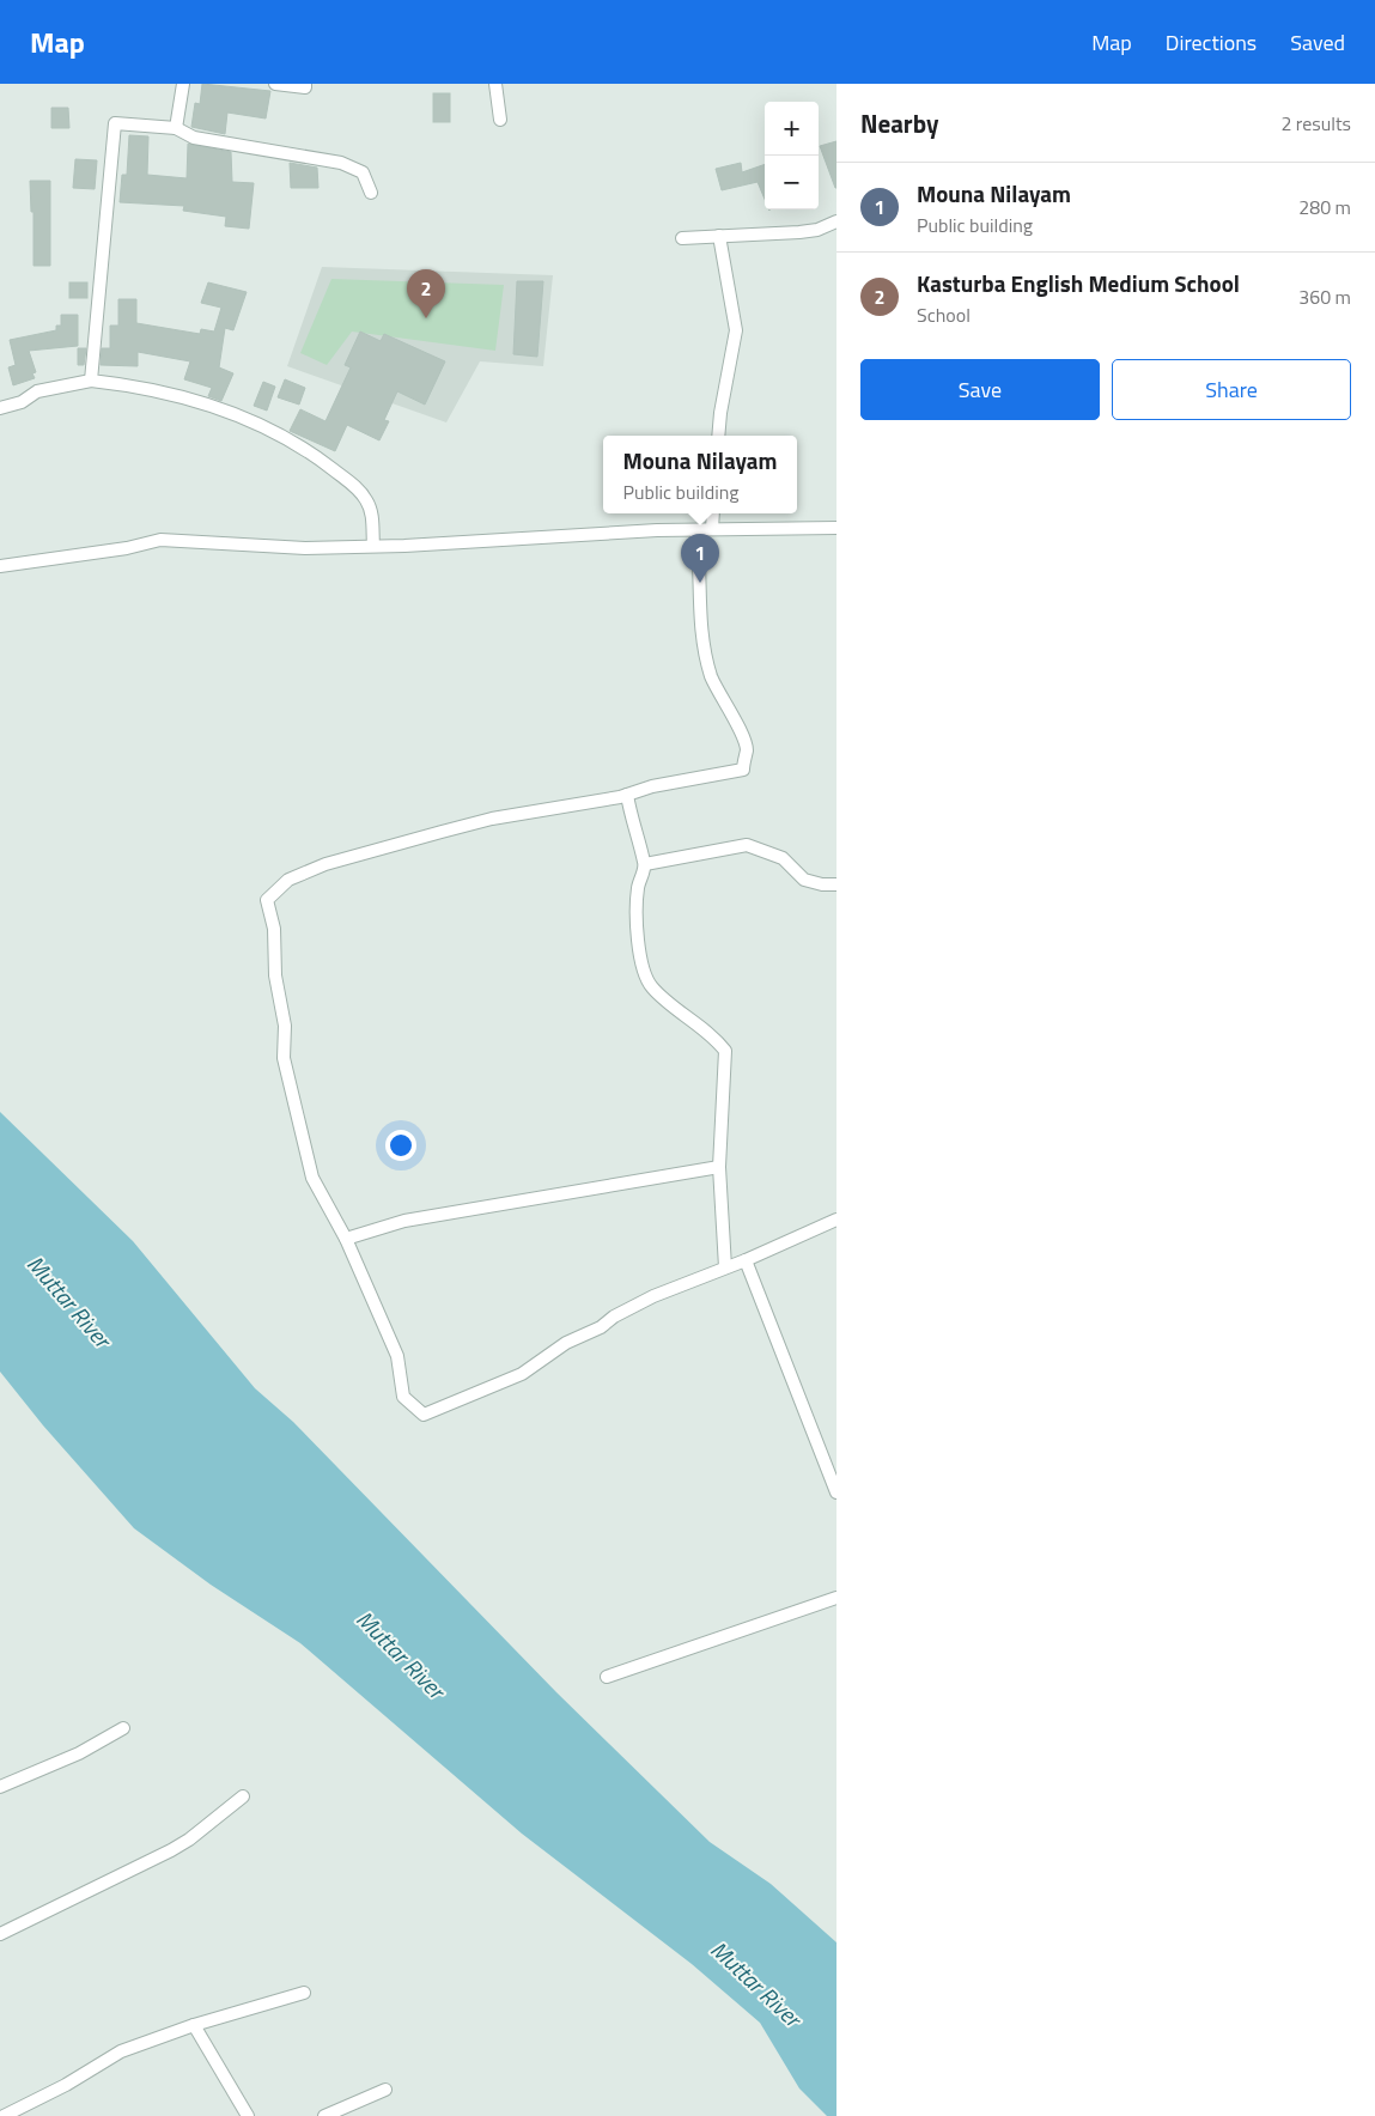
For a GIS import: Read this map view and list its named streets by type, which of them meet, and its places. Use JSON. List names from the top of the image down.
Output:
{
  "water": ["Muttar River"],
  "page": {
    "header": "Map",
    "nav": ["Map", "Directions", "Saved"],
    "heading": ["Nearby", "2 results"],
    "map_buttons": ["+", "−"],
    "list": [
      {
        "mark": "1",
        "name": "Mouna Nilayam",
        "note": "Public building",
        "value": "280 m"
      },
      {
        "mark": "2",
        "name": "Kasturba English Medium School",
        "note": "School",
        "value": "360 m"
      }
    ],
    "pins": ["2", "1"],
    "buttons": ["Save", "Share"],
    "popup": ["Mouna Nilayam", "Public building"]
  }
}
